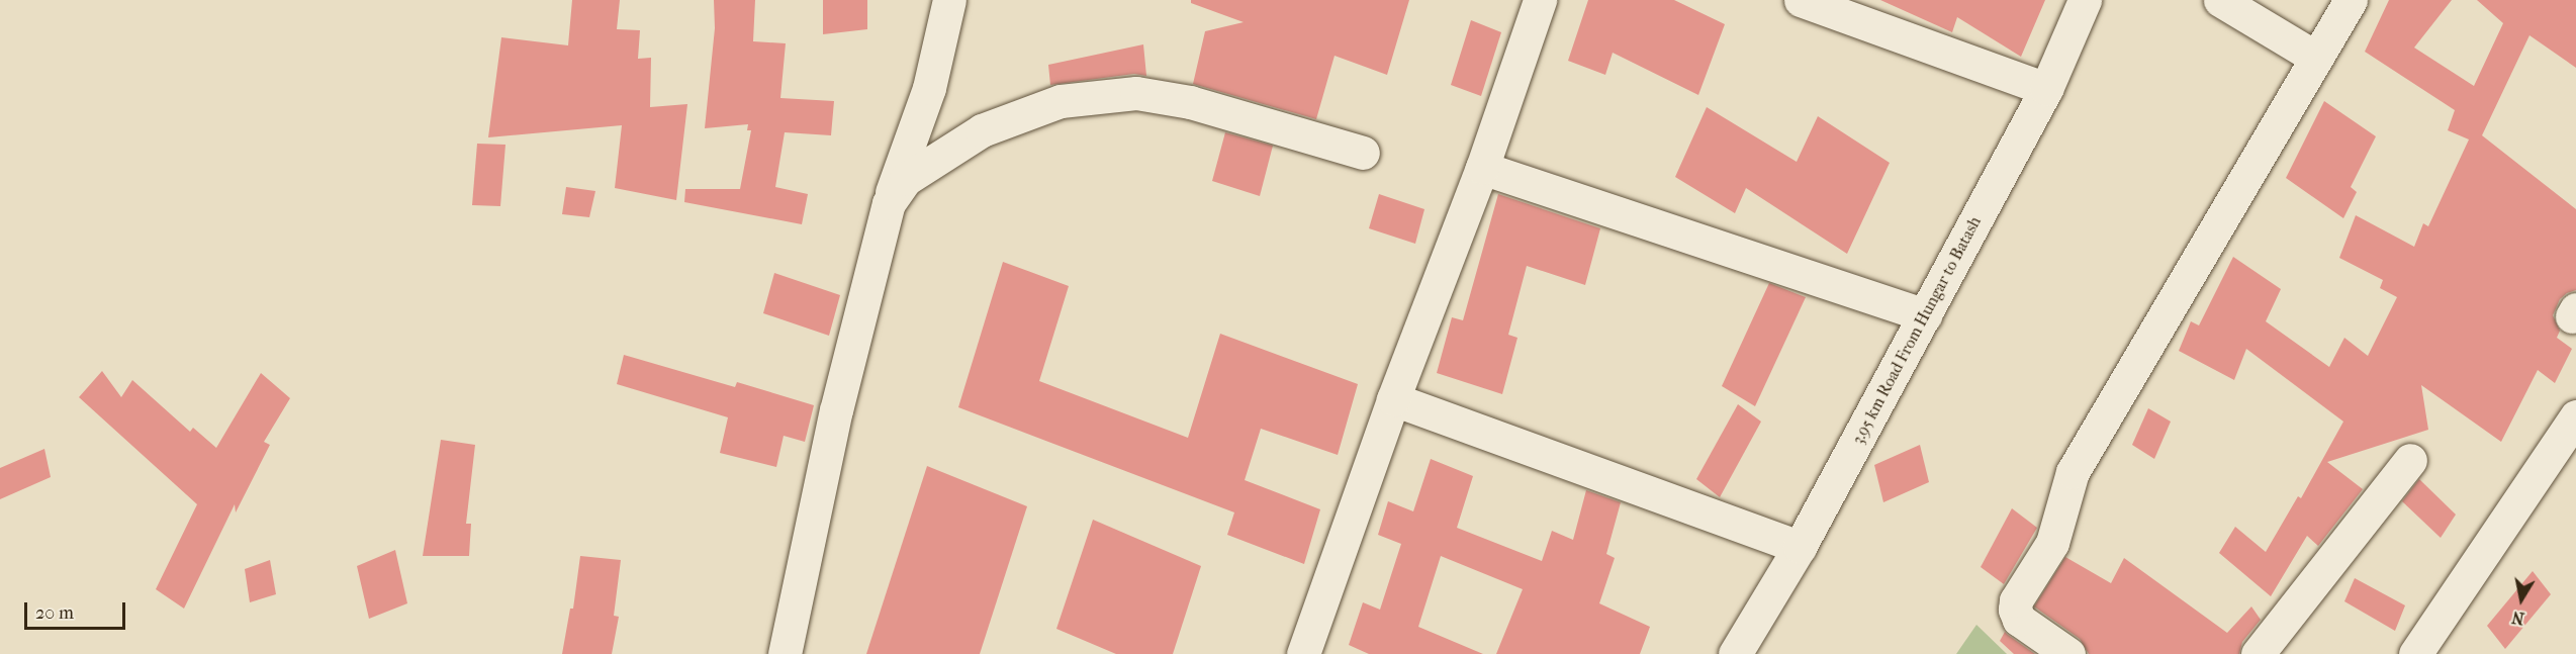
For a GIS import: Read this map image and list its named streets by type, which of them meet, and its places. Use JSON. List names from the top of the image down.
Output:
{
  "streets": {
    "street": ["3.95 km Road From Hungar to Batash"]
  },
  "scale_bar": "20 m",
  "north": "bottom"
}
